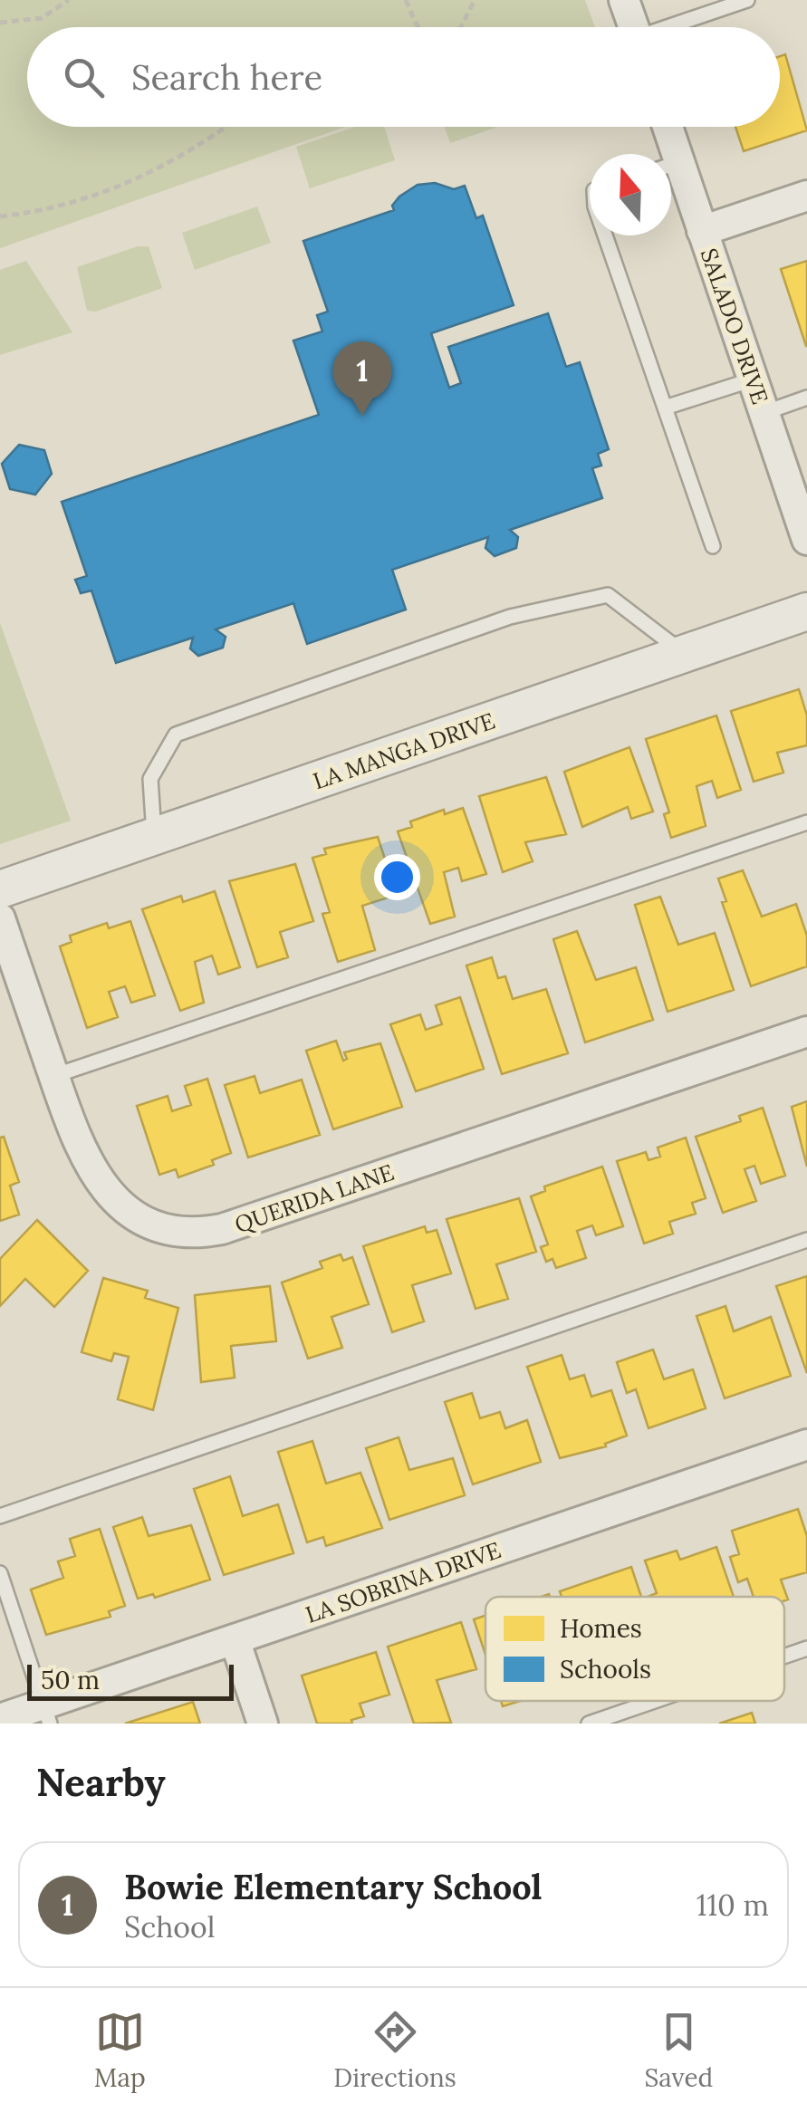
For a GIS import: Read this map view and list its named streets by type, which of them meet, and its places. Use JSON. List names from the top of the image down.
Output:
{
  "streets": {
    "street": [
      "SALADO DRIVE",
      "LA MANGA DRIVE",
      "QUERIDA LANE",
      "LA SOBRINA DRIVE"
    ]
  },
  "legend": ["Homes", "Schools"],
  "scale_bar": "50 m",
  "north": "top",
  "page": {
    "search": "Search here",
    "pins": "1",
    "scale": "50 m",
    "heading": "Nearby",
    "list": [
      {
        "mark": "1",
        "name": "Bowie Elementary School",
        "note": "School",
        "value": "110 m"
      }
    ],
    "nav": ["Map", "Directions", "Saved"]
  }
}
